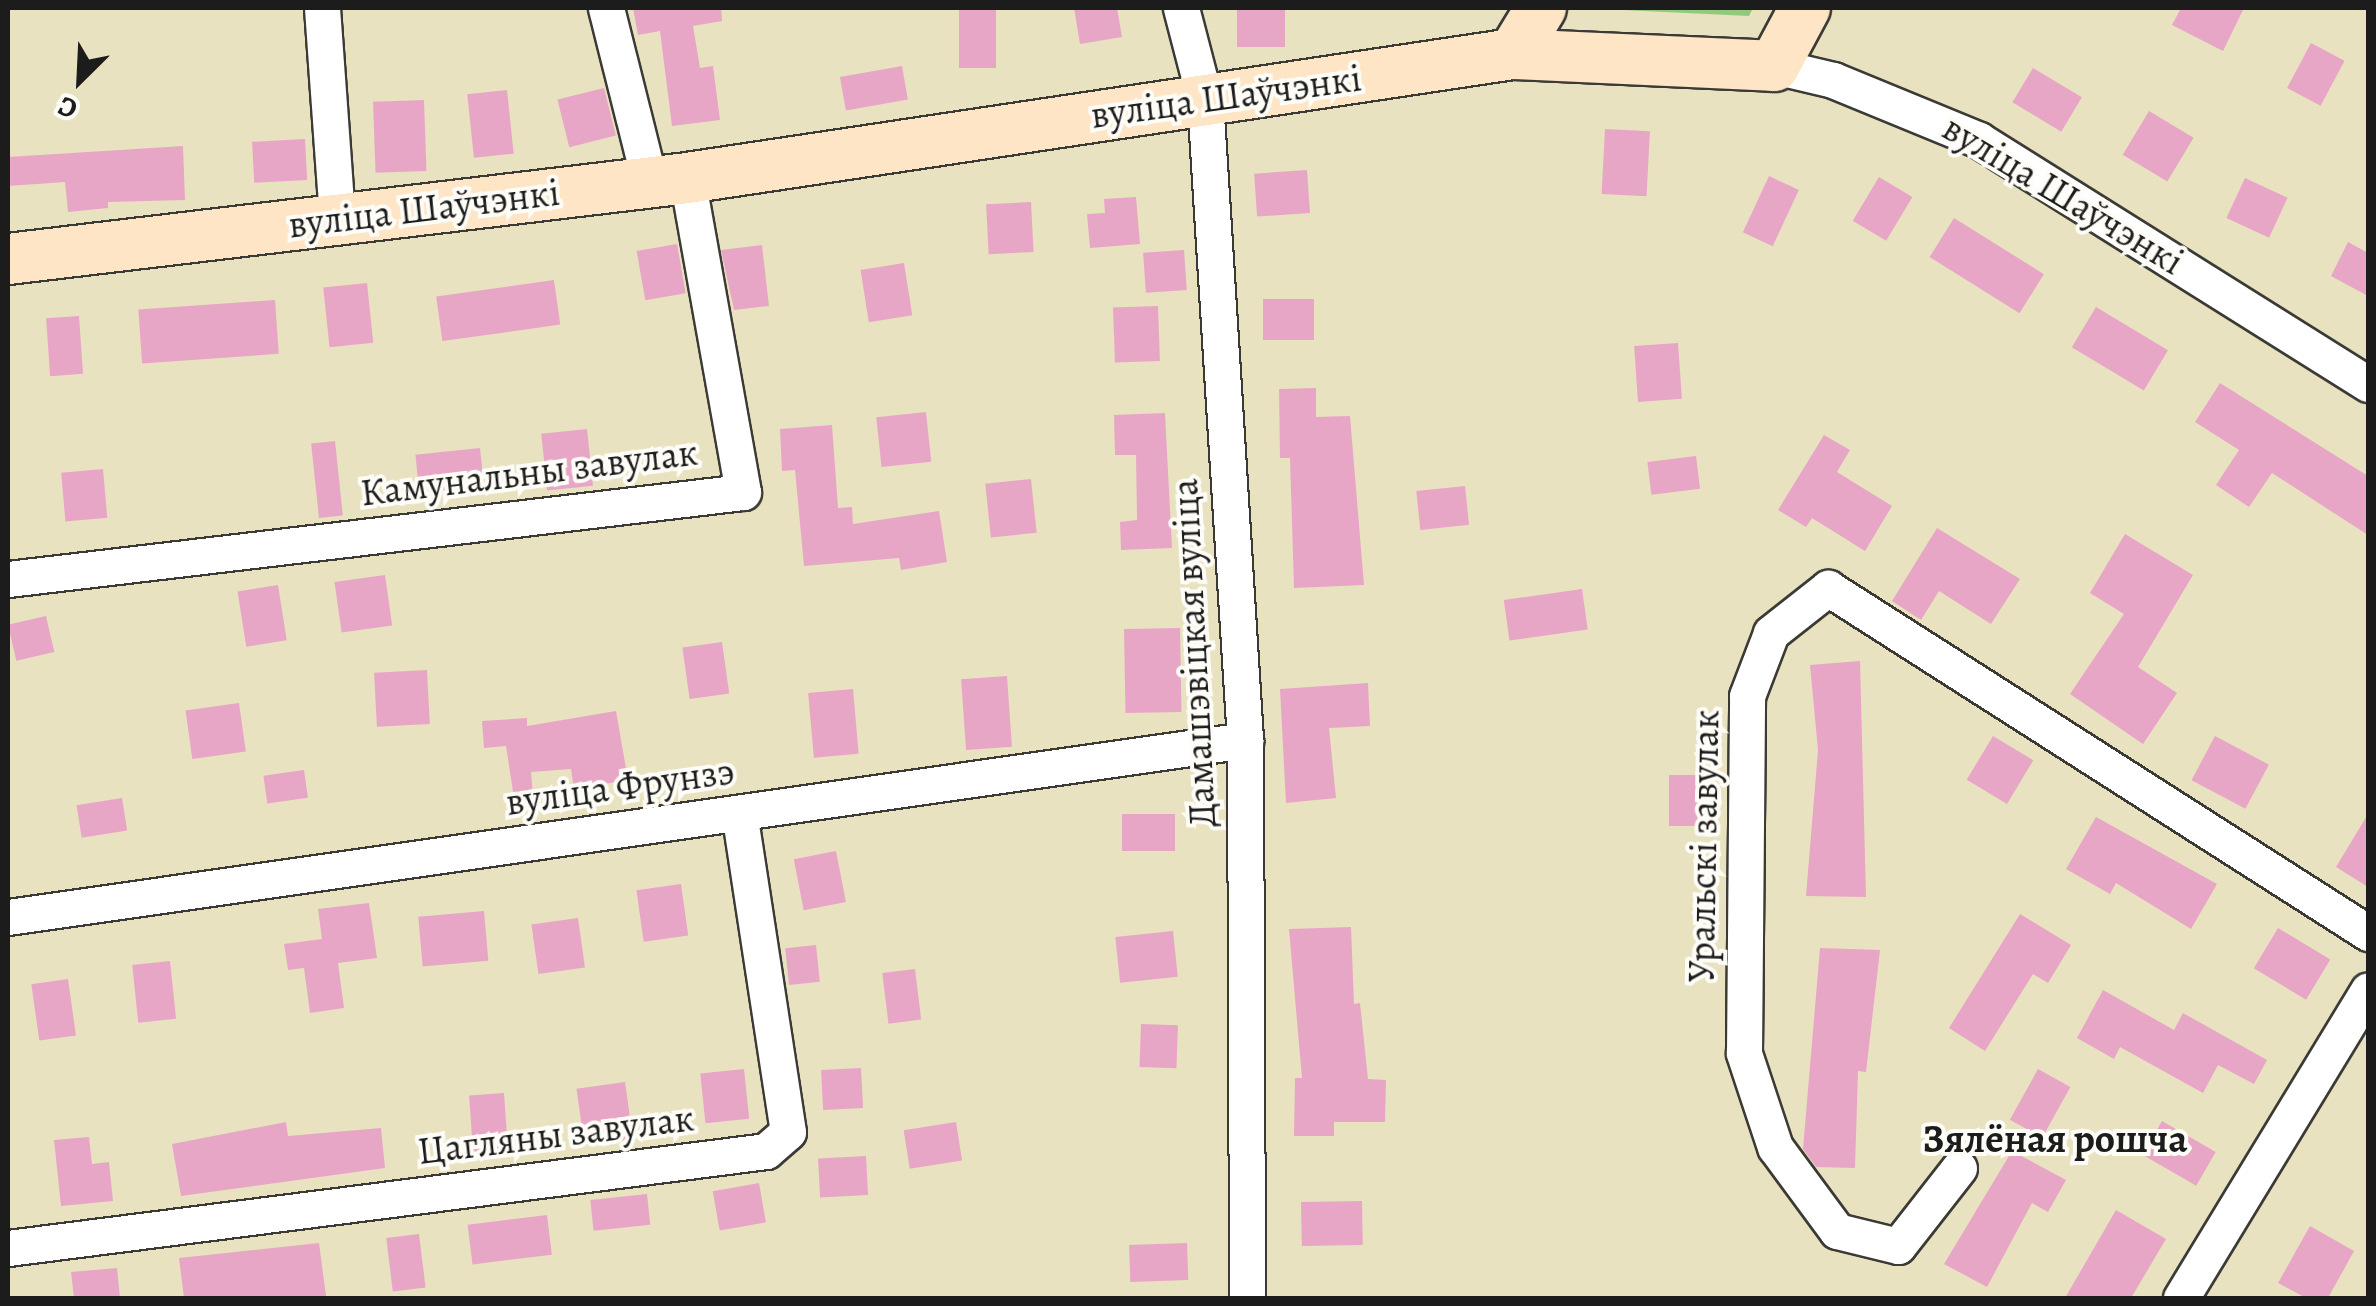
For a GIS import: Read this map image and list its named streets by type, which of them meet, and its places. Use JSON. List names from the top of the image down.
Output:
{
  "streets": {
    "main road": ["вуліца Шаўчэнкі"],
    "street": [
      "Камунальны завулак",
      "Дамашэвіцкая вуліца",
      "вуліца Фрунзэ",
      "Уральскі завулак",
      "Цагляны завулак"
    ]
  },
  "crossings": [
    ["вуліца Шаўчэнкі", "Камунальны завулак"],
    ["вуліца Шаўчэнкі", "Дамашэвіцкая вуліца"],
    ["Дамашэвіцкая вуліца", "вуліца Фрунзэ"],
    ["вуліца Фрунзэ", "Цагляны завулак"]
  ],
  "districts": ["Зялёная рошча"],
  "north": "bottom left"
}
